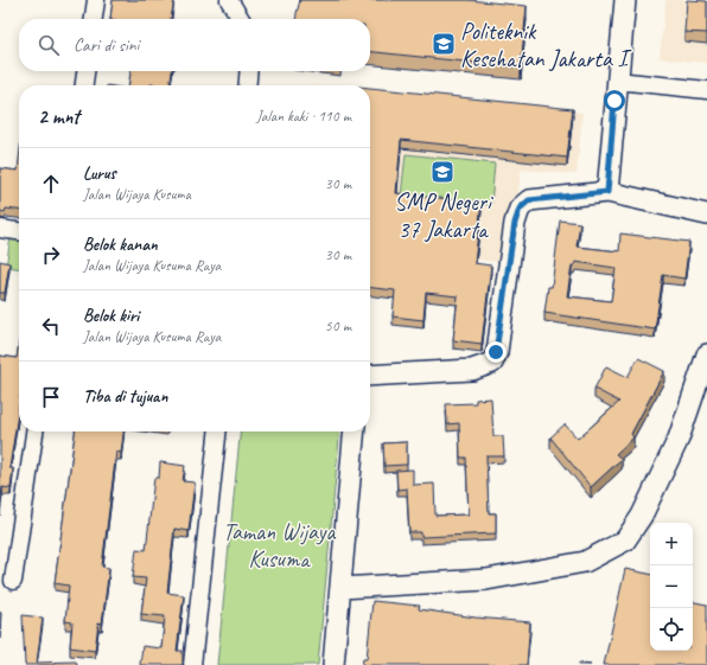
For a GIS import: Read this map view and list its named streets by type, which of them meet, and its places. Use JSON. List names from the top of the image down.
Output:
{
  "parks": ["Taman Wijaya Kusuma"],
  "places": {
    "school or university": ["Politeknik Kesehatan Jakarta I", "SMP Negeri 37 Jakarta"]
  },
  "page": {
    "search": "Cari di sini",
    "heading": ["2 mnt", "Jalan kaki · 110 m"],
    "list": [
      ["Lurus", "Jalan Wijaya Kusuma", "30 m"],
      ["Belok kanan", "Jalan Wijaya Kusuma Raya", "30 m"],
      ["Belok kiri", "Jalan Wijaya Kusuma Raya", "50 m"],
      "Tiba di tujuan"
    ],
    "map_buttons": ["+", "−"]
  }
}
